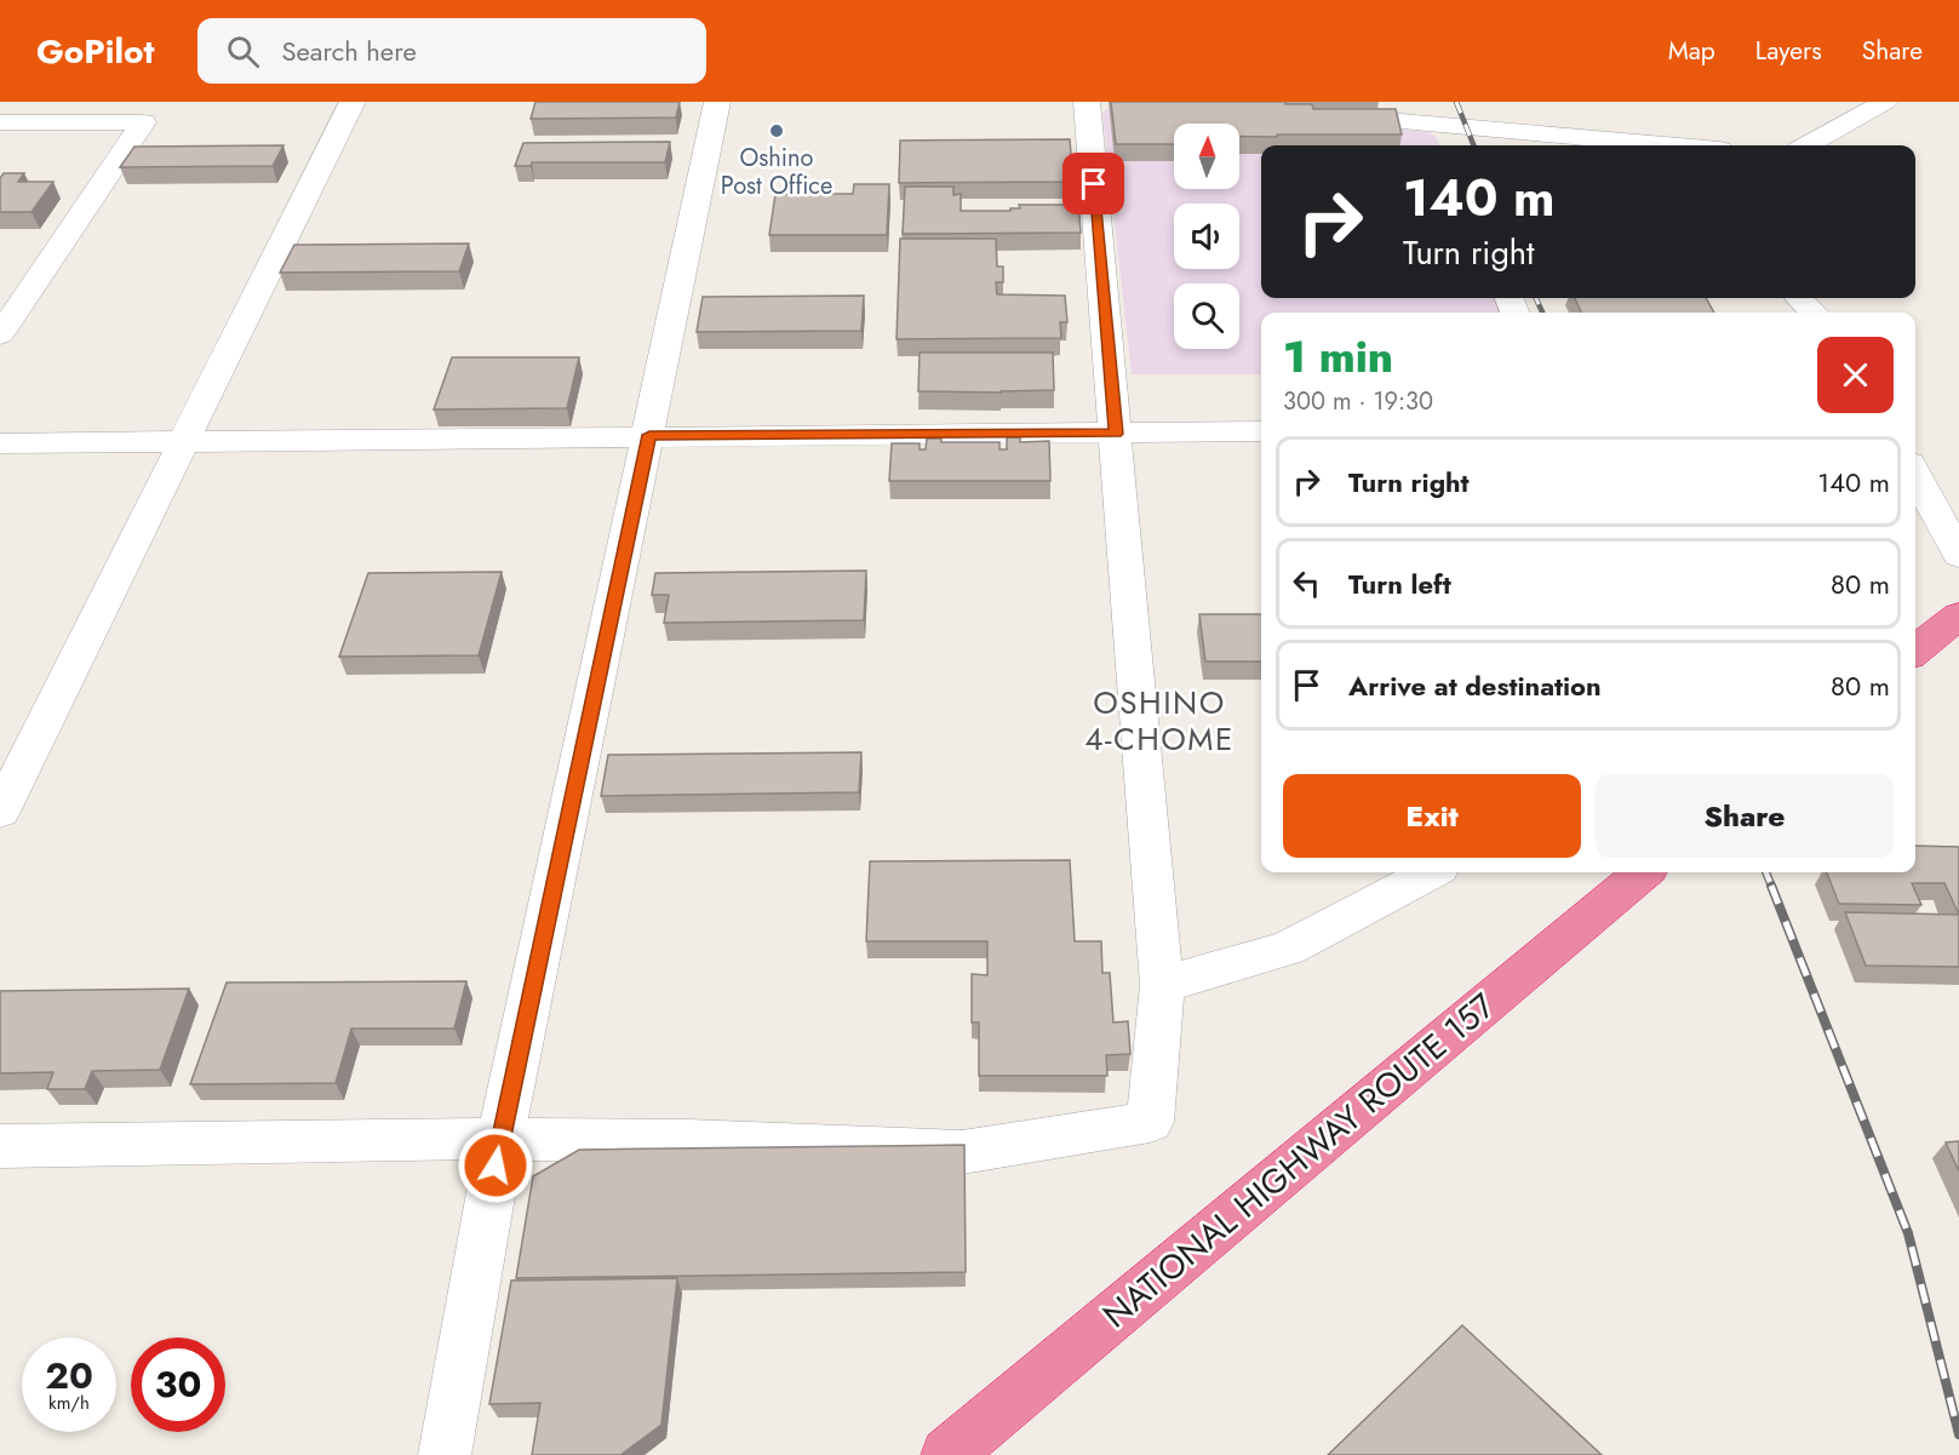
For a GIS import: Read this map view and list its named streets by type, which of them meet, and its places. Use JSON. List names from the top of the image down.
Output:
{
  "streets": {
    "highway": ["NATIONAL HIGHWAY ROUTE 157"]
  },
  "districts": ["OSHINO 4-CHOME"],
  "places": ["Oshino Post Office"],
  "north": "top",
  "page": {
    "header": "GoPilot",
    "search": "Search here",
    "nav": ["Map", "Layers", "Share"],
    "turn": ["140 m", "Turn right"],
    "heading": ["1 min", "300 m · 19:30"],
    "list": [
      {
        "name": "Turn right",
        "value": "140 m"
      },
      {
        "name": "Turn left",
        "value": "80 m"
      },
      {
        "name": "Arrive at destination",
        "value": "80 m"
      }
    ],
    "buttons": ["Exit", "Share"],
    "speed": "20 km/h",
    "limit": "30"
  }
}
